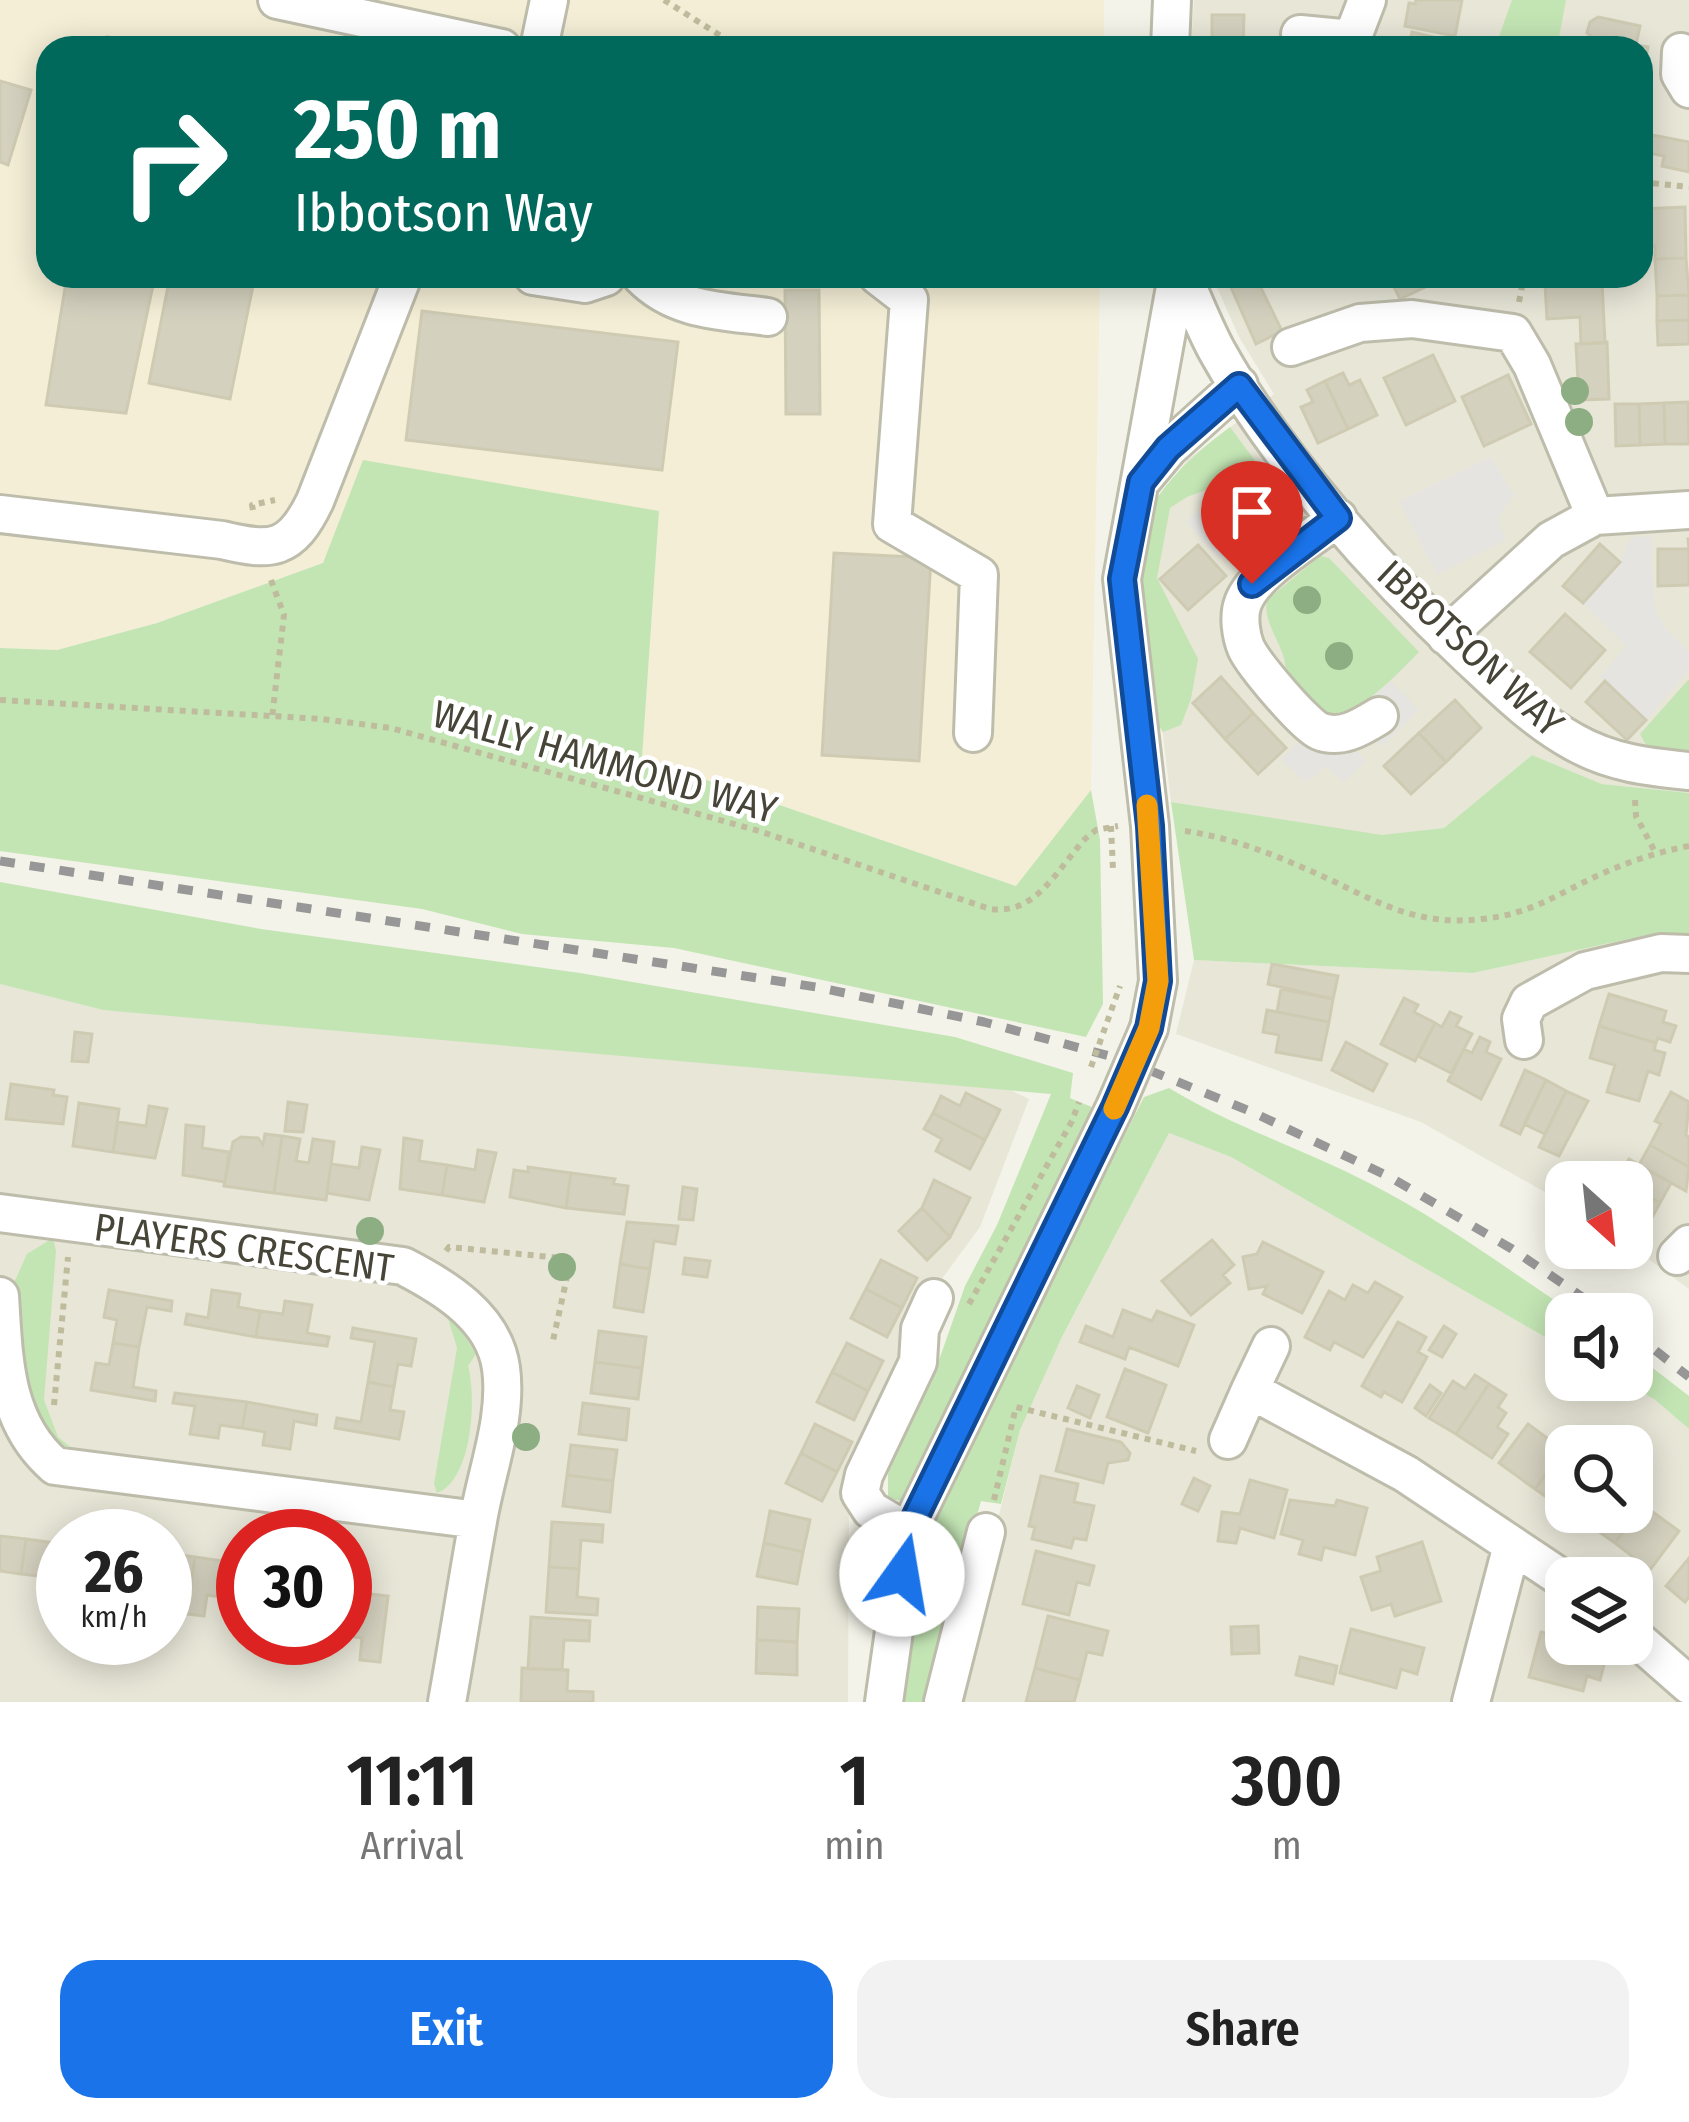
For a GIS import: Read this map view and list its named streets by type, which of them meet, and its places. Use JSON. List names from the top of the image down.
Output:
{
  "streets": {
    "street": ["IBBOTSON WAY", "PLAYERS CRESCENT"],
    "path": ["WALLY HAMMOND WAY"]
  },
  "north": "bottom right",
  "page": {
    "turn": ["250 m", "Ibbotson Way"],
    "speed": "26 km/h",
    "limit": "30",
    "eta": [
      "11:11",
      "Arrival",
      "1",
      "min",
      "300",
      "m"
    ],
    "buttons": ["Exit", "Share"]
  }
}
